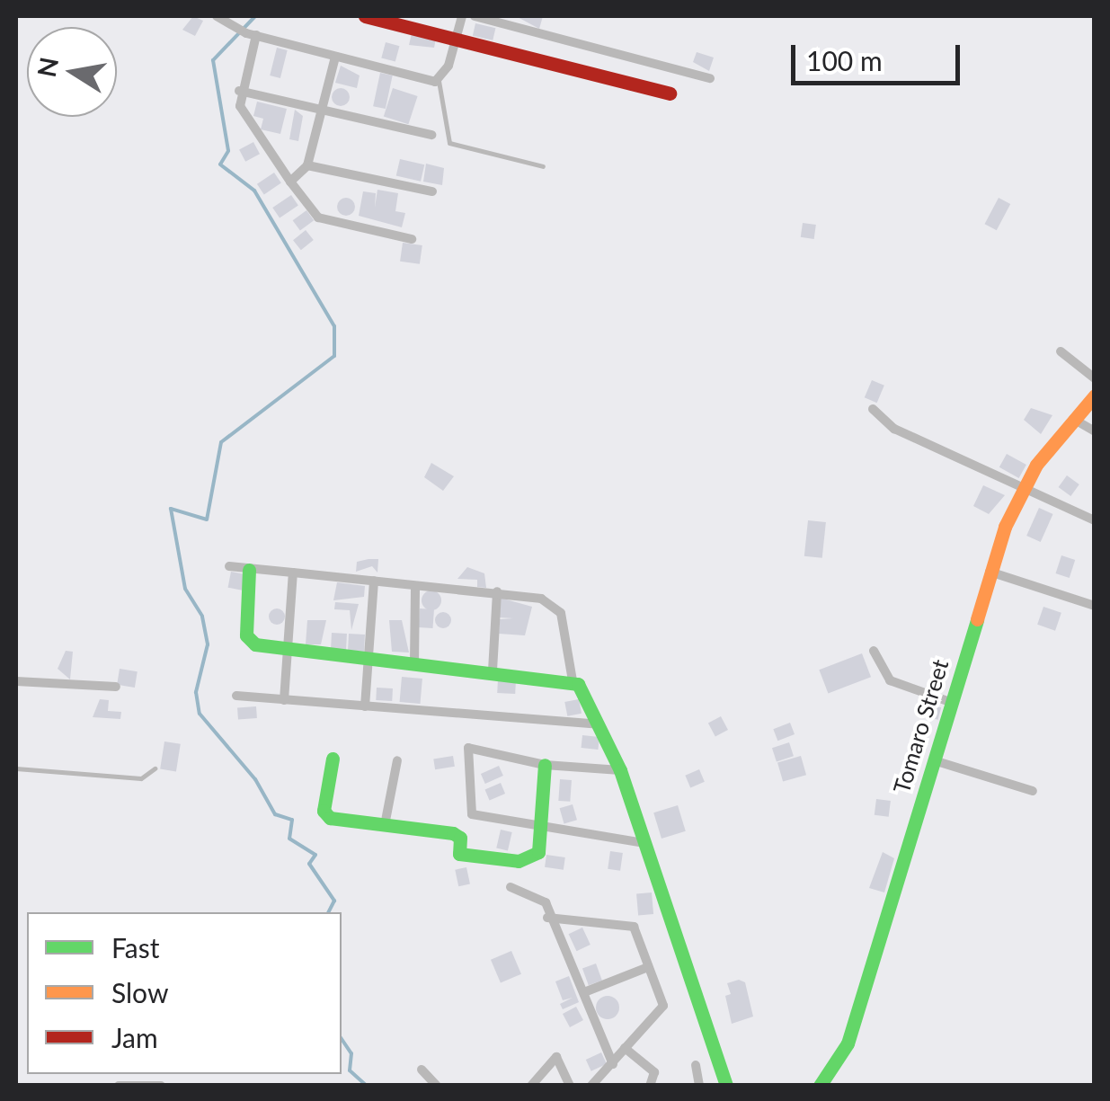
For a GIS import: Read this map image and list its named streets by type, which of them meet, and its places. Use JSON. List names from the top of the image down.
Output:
{
  "streets": {
    "street": ["Tomaro Street"]
  },
  "legend": ["Fast", "Slow", "Jam"],
  "scale_bar": "100 m",
  "north": "left"
}
